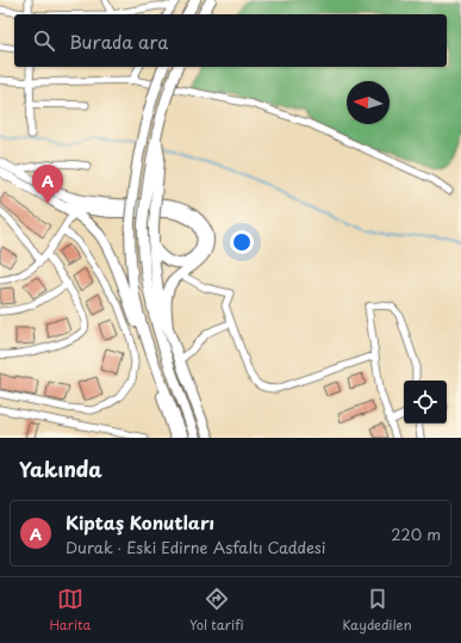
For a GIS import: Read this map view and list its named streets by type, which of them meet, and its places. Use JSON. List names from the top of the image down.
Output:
{
  "north": "left",
  "page": {
    "search": "Burada ara",
    "pins": "A",
    "heading": "Yakında",
    "list": [
      {
        "mark": "A",
        "name": "Kiptaş Konutları",
        "note": "Durak · Eski Edirne Asfaltı Caddesi",
        "value": "220 m"
      }
    ],
    "nav": ["Harita", "Yol tarifi", "Kaydedilen"]
  }
}
